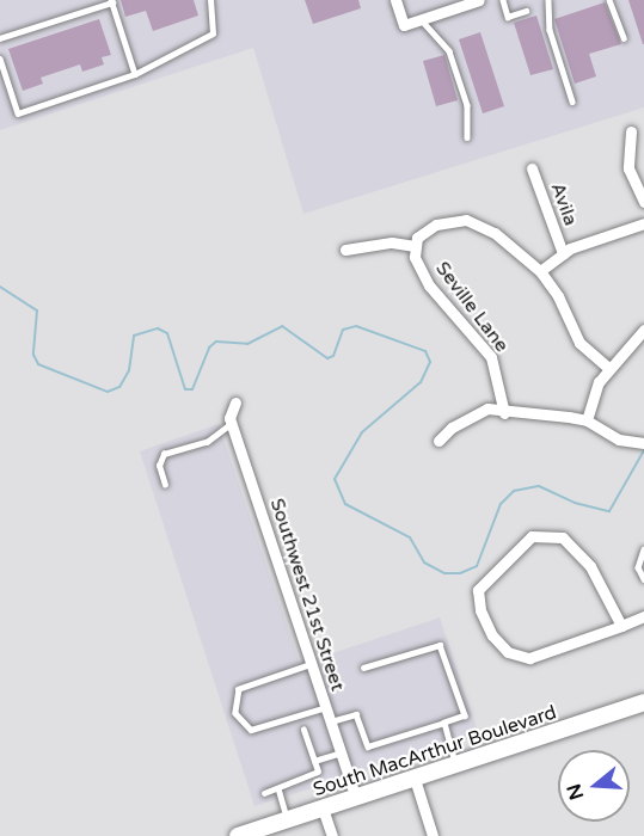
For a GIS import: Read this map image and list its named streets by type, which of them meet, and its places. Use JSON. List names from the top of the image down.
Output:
{
  "streets": {
    "main road": ["South MacArthur Boulevard"],
    "street": ["Avila", "Seville Lane", "Southwest 21st Street"]
  },
  "crossings": [
    ["Southwest 21st Street", "South MacArthur Boulevard"]
  ],
  "north": "left"
}
